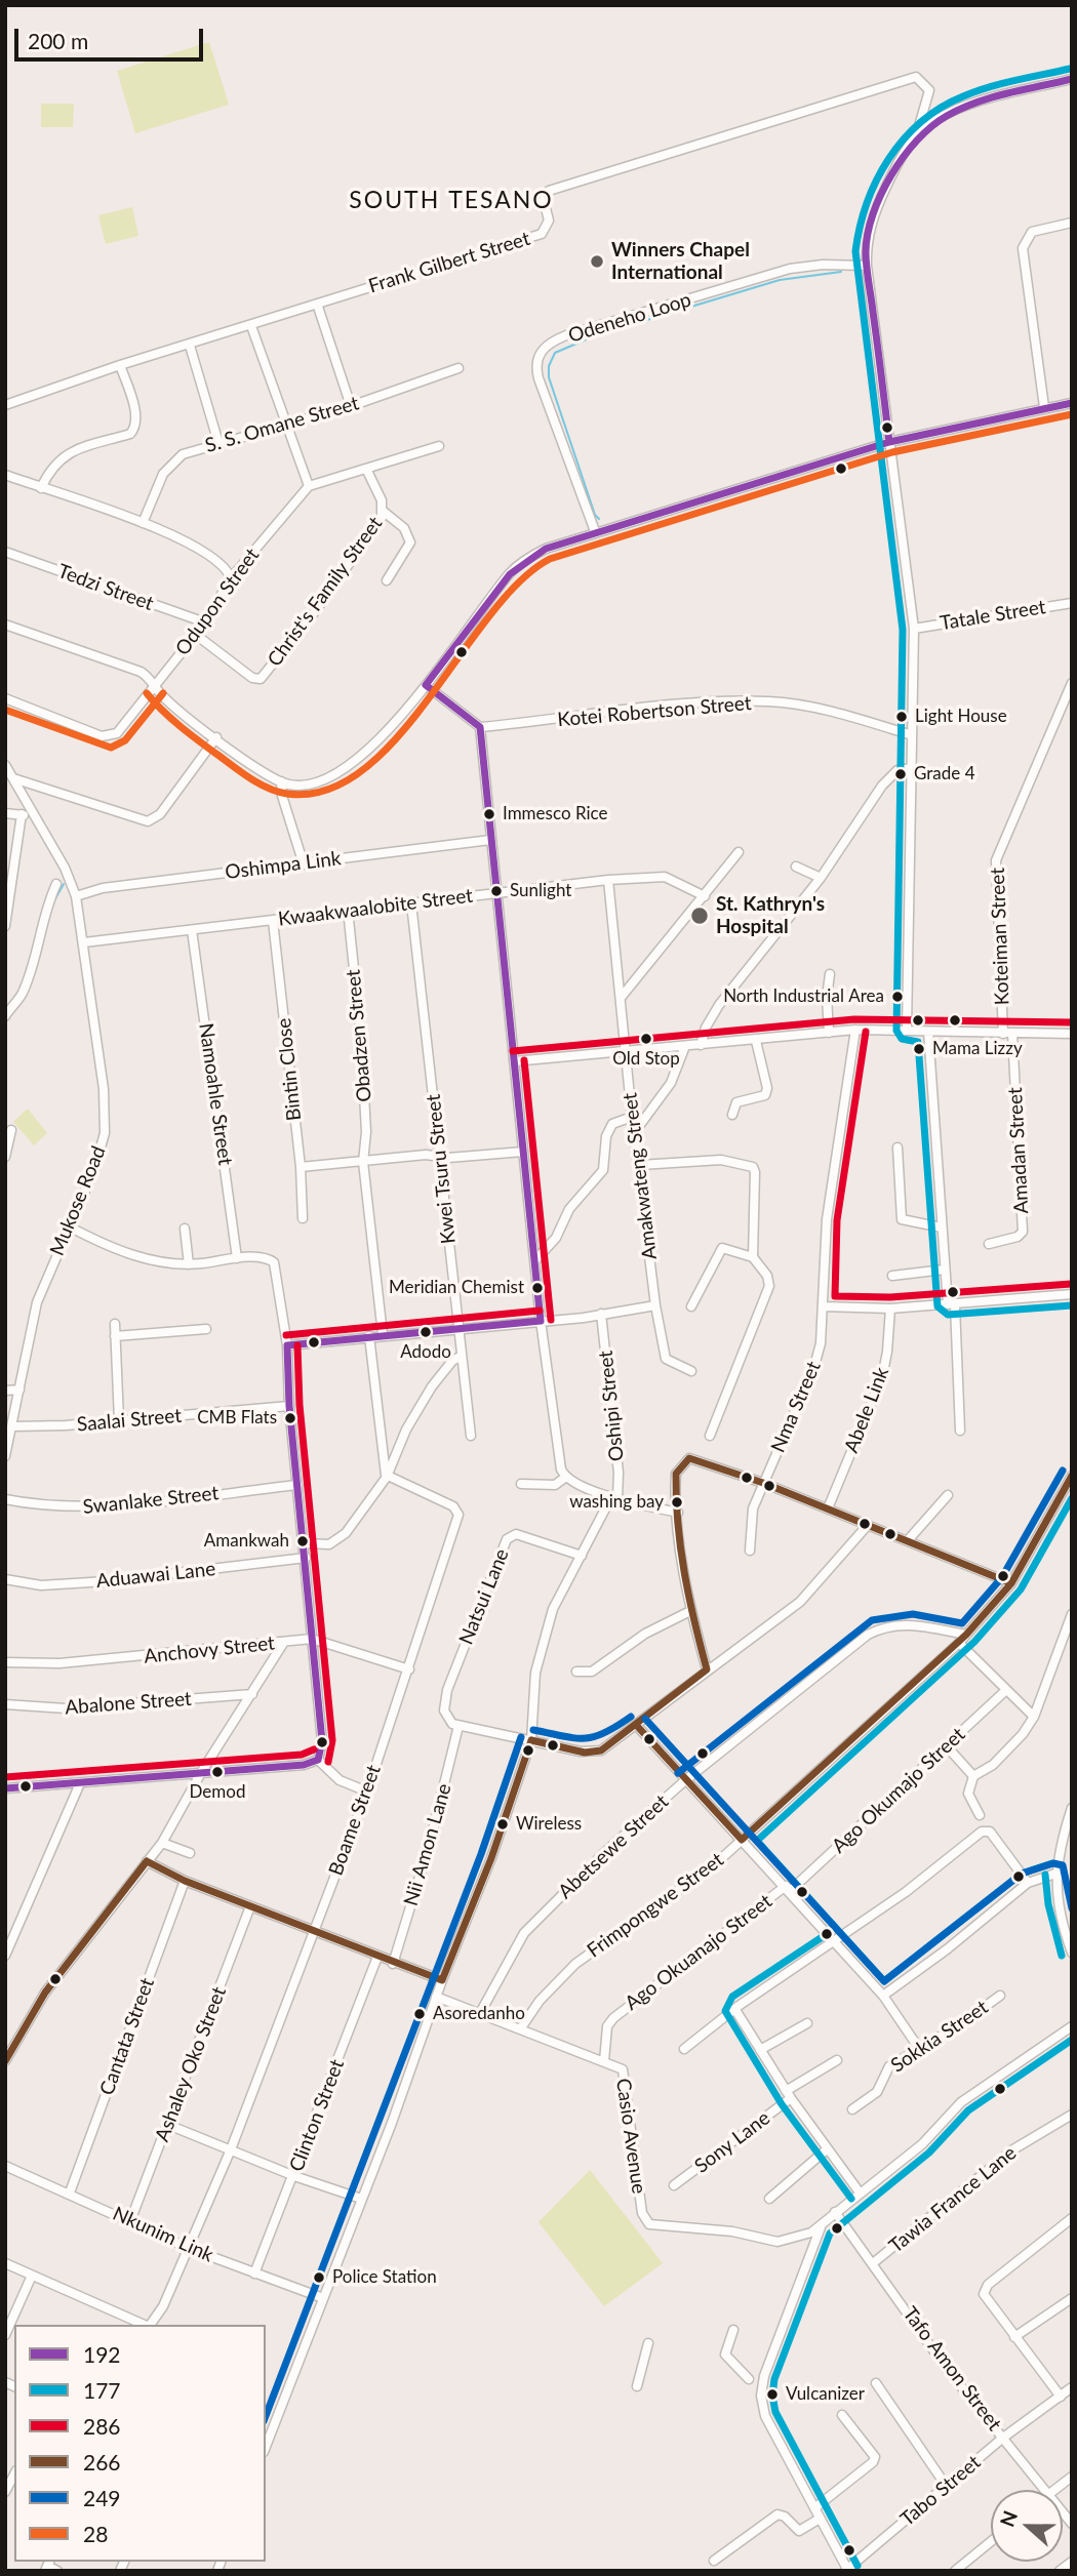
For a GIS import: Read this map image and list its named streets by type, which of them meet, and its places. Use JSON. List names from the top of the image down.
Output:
{
  "streets": {
    "street": [
      "Frank Gilbert Street",
      "Odeneho Loop",
      "S. S. Omane Street",
      "Tedzi Street",
      "Christ's Family Street",
      "Odupon Street",
      "Tatale Street",
      "Kotei Robertson Street",
      "Oshimpa Link",
      "Kwaakwaalobite Street",
      "Koteiman Street",
      "Obadzen Street",
      "Bintin Close",
      "Namoahle Street",
      "Amadan Street",
      "Kwei Tsuru Street",
      "Amakwateng Street",
      "Mukose Road",
      "Oshipi Street",
      "Nma Street",
      "Abele Link",
      "Saalai Street",
      "Swanlake Street",
      "Aduawai Lane",
      "Natsui Lane",
      "Anchovy Street",
      "Abalone Street",
      "Ago Okumajo Street",
      "Boame Street",
      "Nii Amon Lane",
      "Abetsewe Street",
      "Frimpongwe Street",
      "Ago Okuanajo Street",
      "Cantata Street",
      "Sokkia Street",
      "Ashaley Oko Street",
      "Clinton Street",
      "Casio Avenue",
      "Sony Lane",
      "Tawia France Lane",
      "Nkunim Link",
      "Tafo Amon Street",
      "Tabo Street"
    ]
  },
  "crossings": [
    ["Tedzi Street", "Odupon Street"],
    ["Christ's Family Street", "Odupon Street"],
    ["Oshimpa Link", "Mukose Road"],
    ["Kwaakwaalobite Street", "Obadzen Street"],
    ["Kwaakwaalobite Street", "Bintin Close"],
    ["Kwaakwaalobite Street", "Namoahle Street"],
    ["Kwaakwaalobite Street", "Kwei Tsuru Street"],
    ["Kwaakwaalobite Street", "Amakwateng Street"],
    ["Kwaakwaalobite Street", "Mukose Road"],
    ["Koteiman Street", "Amadan Street"],
    ["Mukose Road", "Saalai Street"],
    ["Oshipi Street", "Natsui Lane"],
    ["Oshipi Street", "Casio Avenue"],
    ["Oshipi Street", "Nkunim Link"],
    ["Natsui Lane", "Nii Amon Lane"],
    ["Anchovy Street", "Boame Street"],
    ["Ago Okumajo Street", "Ago Okuanajo Street"],
    ["Boame Street", "Nkunim Link"],
    ["Abetsewe Street", "Frimpongwe Street"],
    ["Abetsewe Street", "Casio Avenue"],
    ["Frimpongwe Street", "Casio Avenue"],
    ["Ago Okuanajo Street", "Casio Avenue"],
    ["Cantata Street", "Nkunim Link"],
    ["Ashaley Oko Street", "Nkunim Link"],
    ["Clinton Street", "Nkunim Link"],
    ["Tawia France Lane", "Tafo Amon Street"],
    ["Tafo Amon Street", "Tabo Street"]
  ],
  "districts": ["SOUTH TESANO"],
  "places": [
    "Winners Chapel International",
    "Light House",
    "Grade 4",
    "Immesco Rice",
    "Sunlight",
    "St. Kathryn's Hospital",
    "North Industrial Area",
    "Old Stop",
    "Mama Lizzy",
    "Meridian Chemist",
    "Adodo",
    "CMB Flats",
    "washing bay",
    "Amankwah",
    "Demod",
    "Wireless",
    "Asoredanho",
    "Police Station",
    "Vulcanizer"
  ],
  "lines": [
    "transit line 177",
    "transit line 192",
    "transit line 28",
    "transit line 286",
    "transit line 266",
    "transit line 249"
  ],
  "legend": [
    "192",
    "177",
    "286",
    "266",
    "249",
    "28"
  ],
  "scale_bar": "200 m",
  "north": "left"
}
